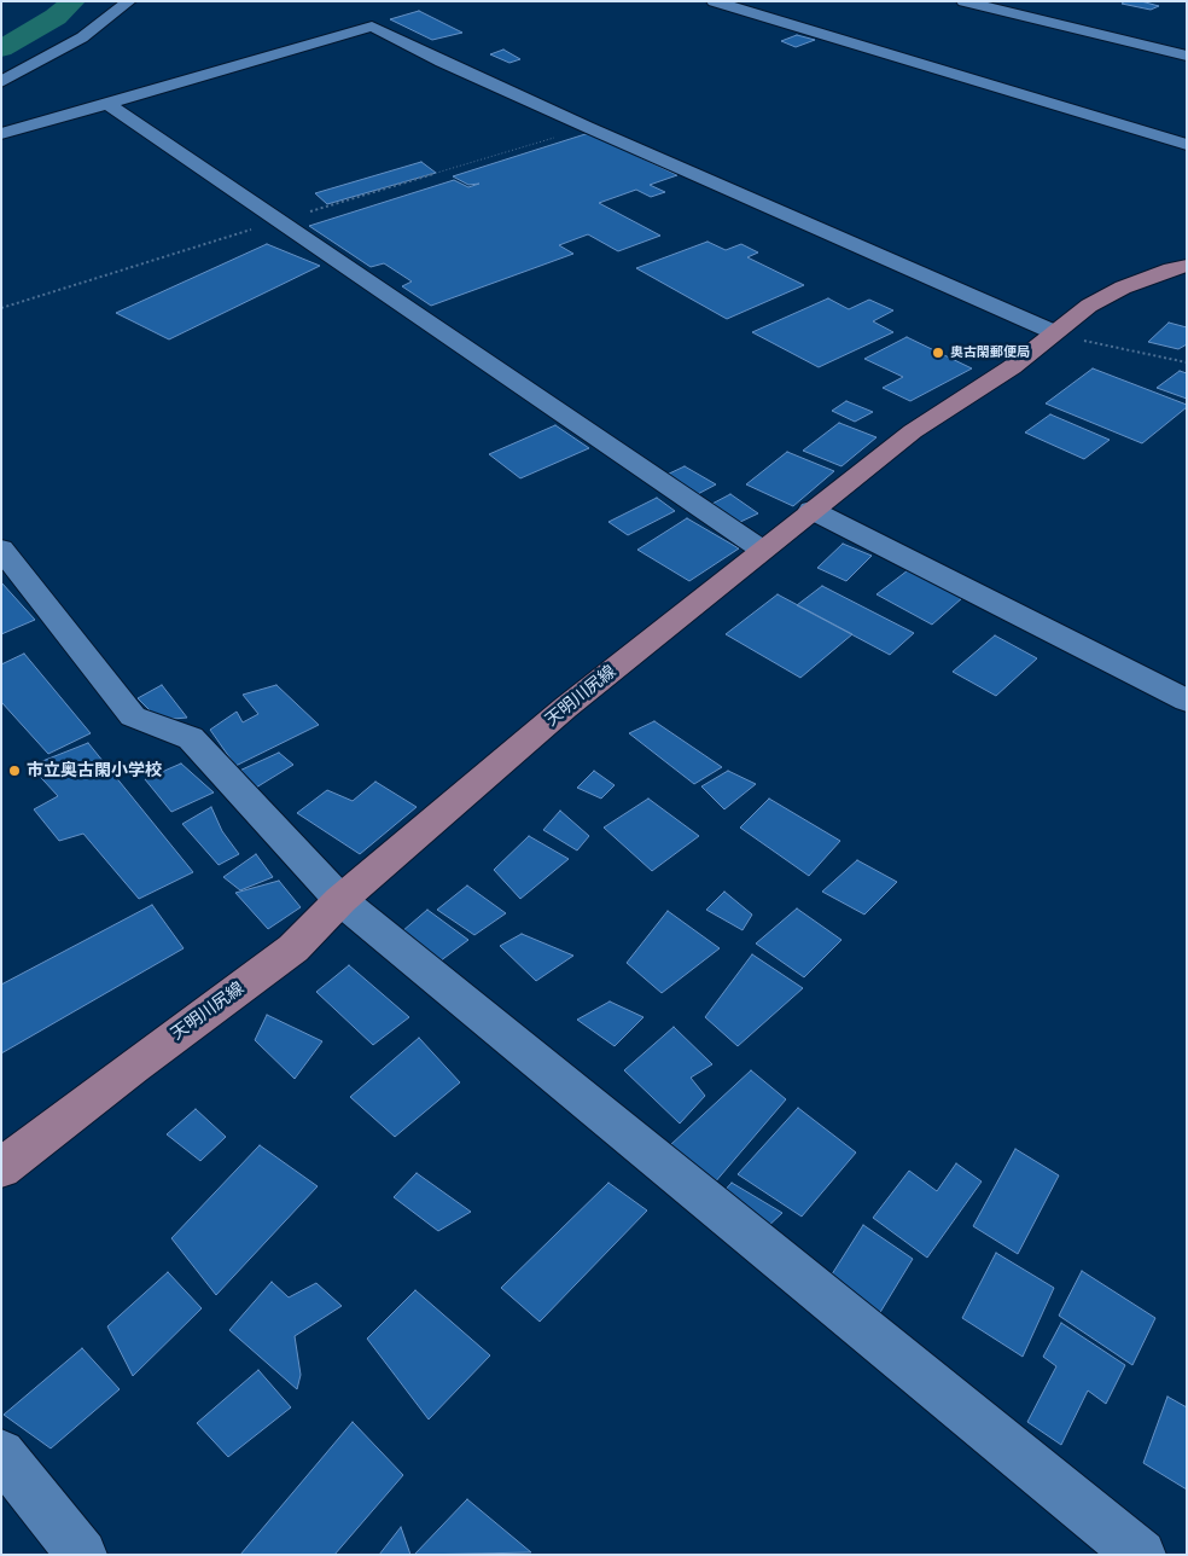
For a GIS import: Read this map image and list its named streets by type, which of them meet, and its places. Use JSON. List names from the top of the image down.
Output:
{
  "streets": {
    "main road": ["天明川尻線"]
  },
  "places": ["奥古閑郵便局", "市立奥古閑小学校"]
}
